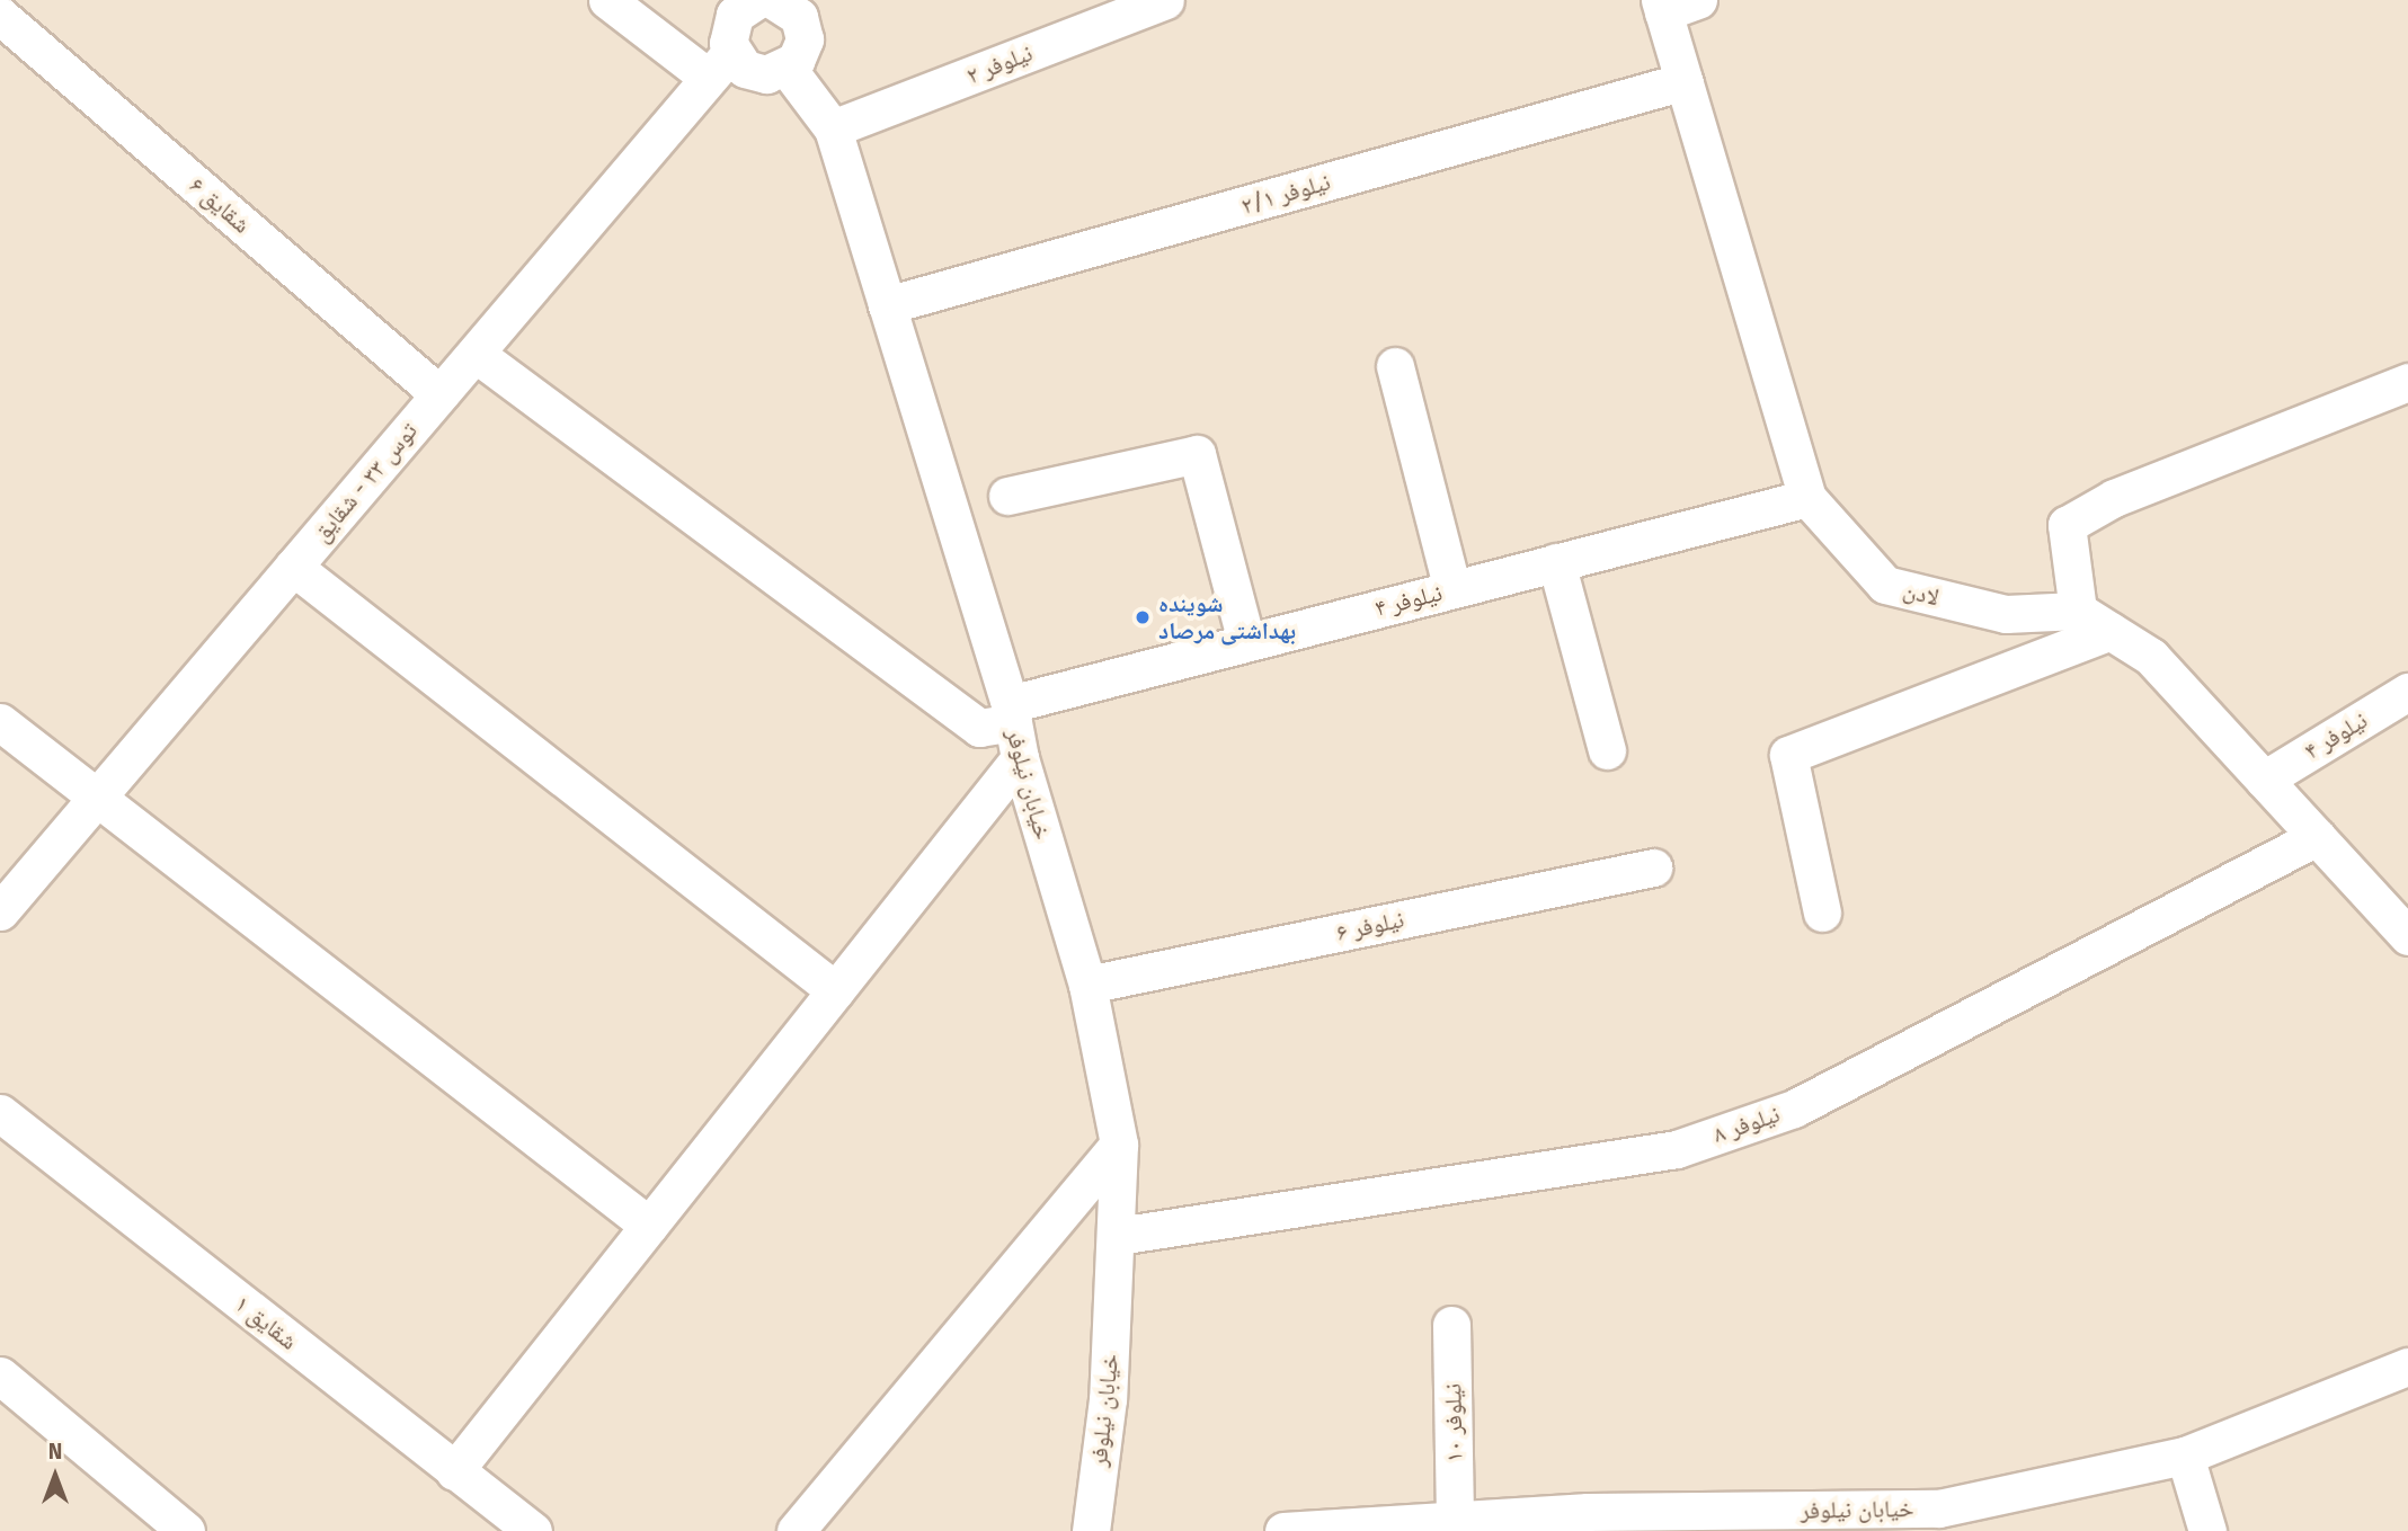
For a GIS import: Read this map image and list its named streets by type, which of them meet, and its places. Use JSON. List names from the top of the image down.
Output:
{
  "streets": {
    "street": [
      "نیلوفر ۲",
      "نیلوفر ۲/۱",
      "شقایق ۶",
      "توس ۳۳ - شقایق",
      "لادن",
      "نیلوفر ۴",
      "خیابان نیلوفر",
      "نیلوفر ۶",
      "نیلوفر ۸",
      "شقایق ۱",
      "نیلوفر ۱۰"
    ]
  },
  "crossings": [
    ["نیلوفر ۲", "خیابان نیلوفر"],
    ["نیلوفر ۲/۱", "لادن"],
    ["نیلوفر ۲/۱", "خیابان نیلوفر"],
    ["شقایق ۶", "توس ۳۳ - شقایق"],
    ["توس ۳۳ - شقایق", "نیلوفر ۴"],
    ["لادن", "نیلوفر ۴"],
    ["نیلوفر ۴", "خیابان نیلوفر"],
    ["خیابان نیلوفر", "نیلوفر ۶"],
    ["خیابان نیلوفر", "نیلوفر ۸"],
    ["خیابان نیلوفر", "نیلوفر ۱۰"]
  ],
  "places": ["شوینده بهداشتی مرصاد"],
  "north": "top"
}
